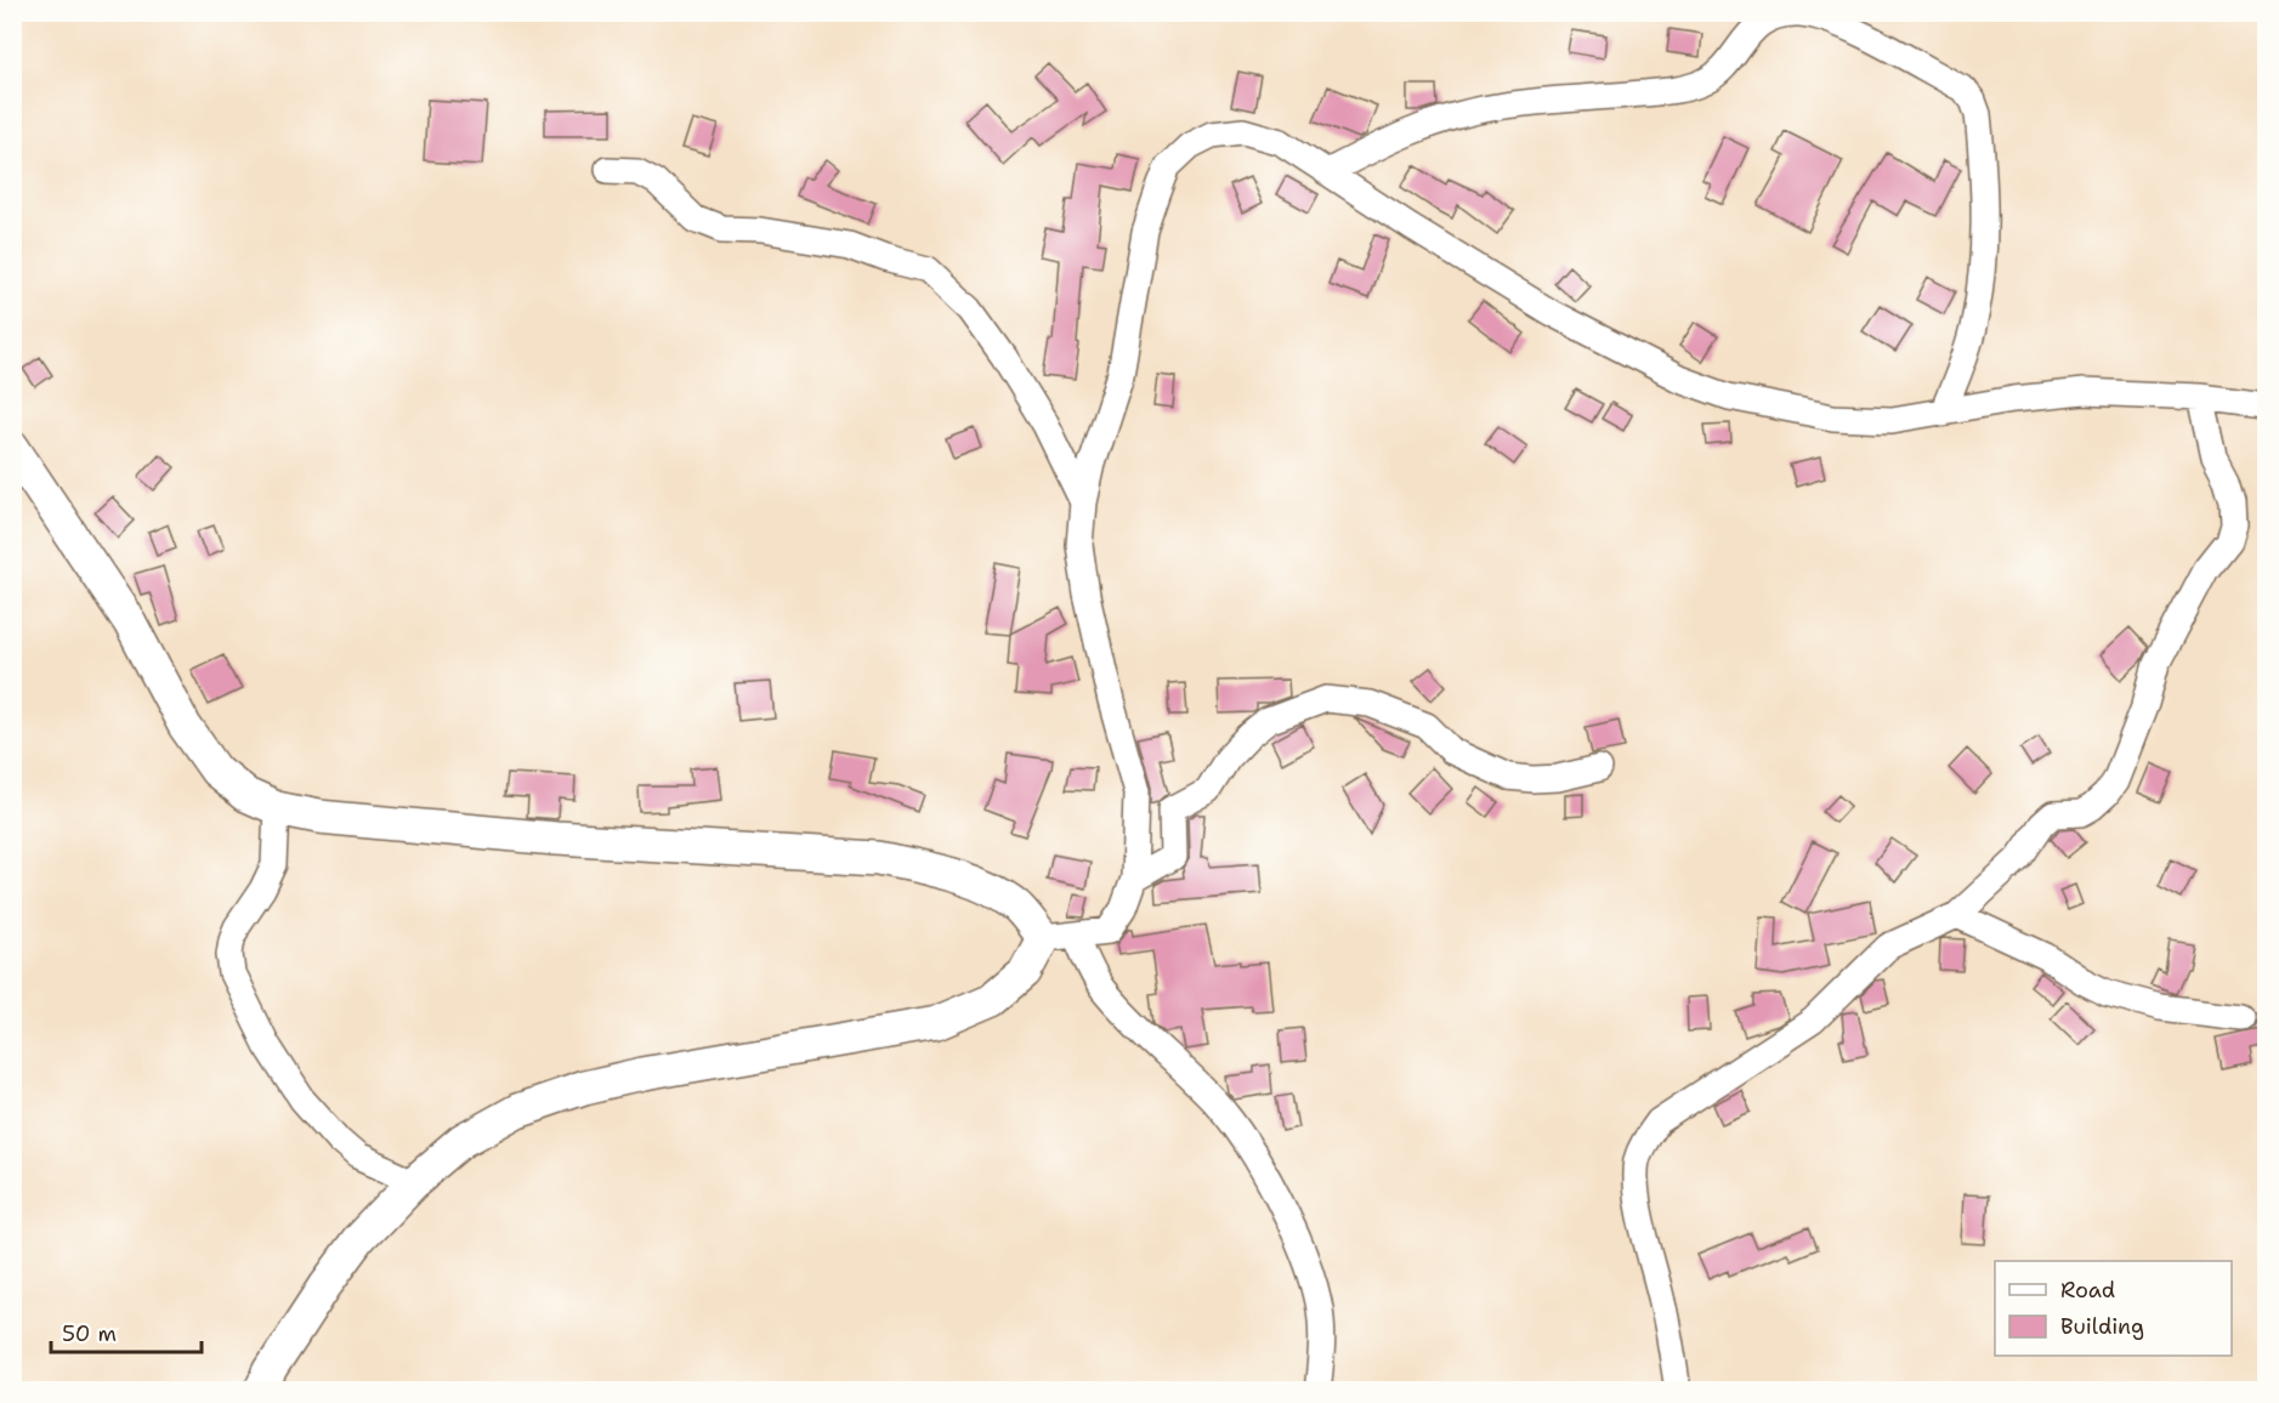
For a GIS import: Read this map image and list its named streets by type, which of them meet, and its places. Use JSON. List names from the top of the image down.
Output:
{
  "legend": ["Road", "Building"],
  "scale_bar": "50 m"
}
